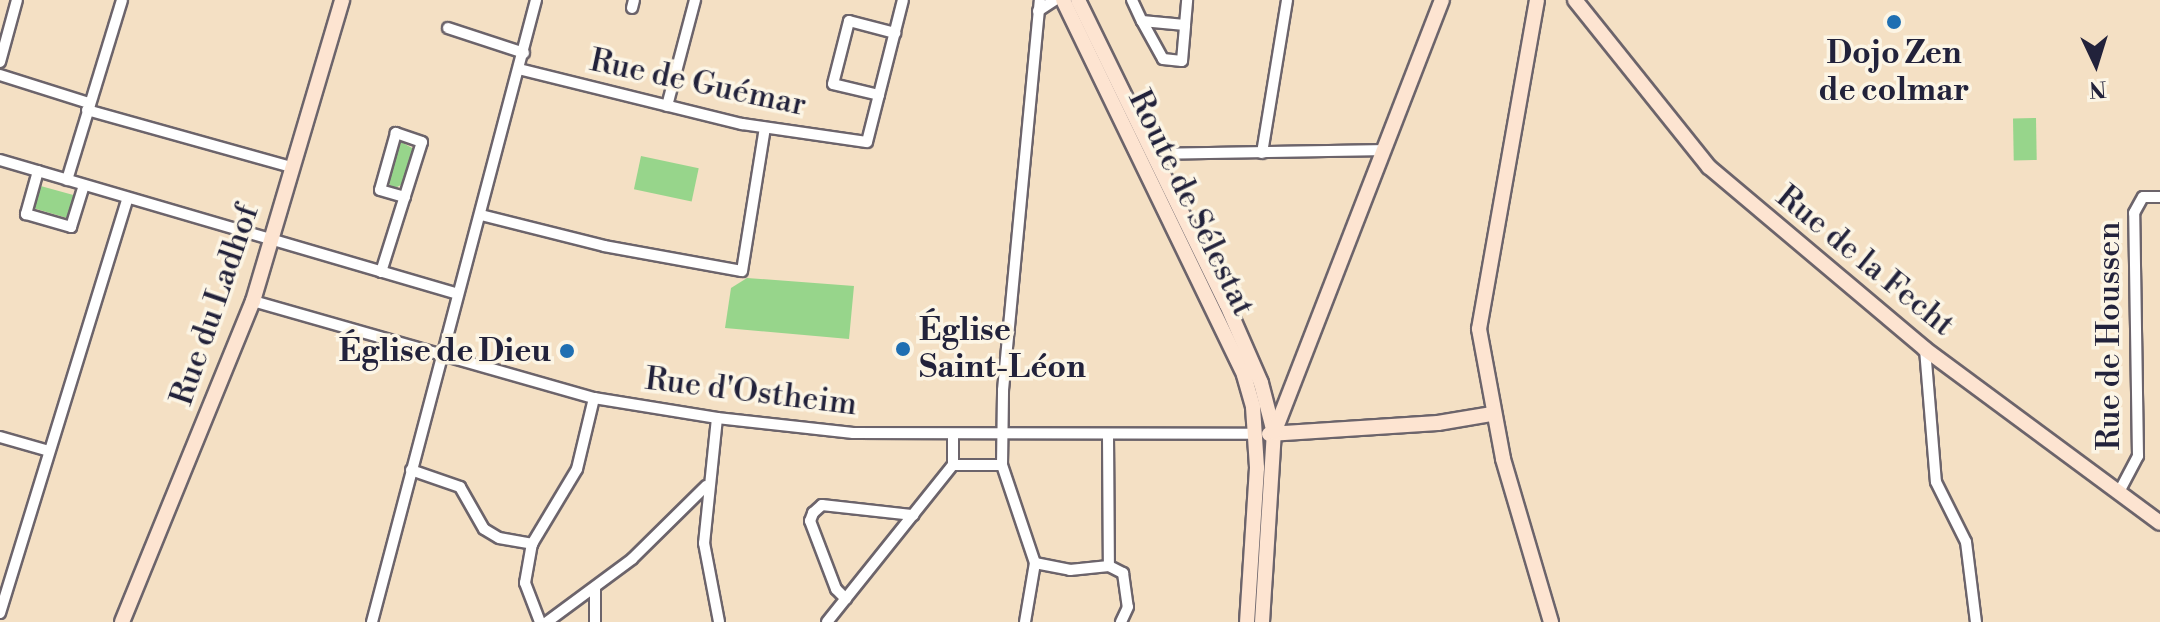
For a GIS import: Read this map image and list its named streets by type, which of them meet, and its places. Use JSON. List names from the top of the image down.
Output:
{
  "streets": {
    "main road": ["Route de Sélestat", "Rue de la Fecht", "Rue du Ladhof"],
    "street": ["Rue de Guémar", "Rue de Houssen", "Rue d'Ostheim"]
  },
  "crossings": [
    ["Route de Sélestat", "Rue d'Ostheim"],
    ["Rue de la Fecht", "Rue de Houssen"],
    ["Rue du Ladhof", "Rue d'Ostheim"]
  ],
  "places": ["Dojo Zen de colmar", "Église Saint-Léon", "Église de Dieu"],
  "north": "bottom"
}
